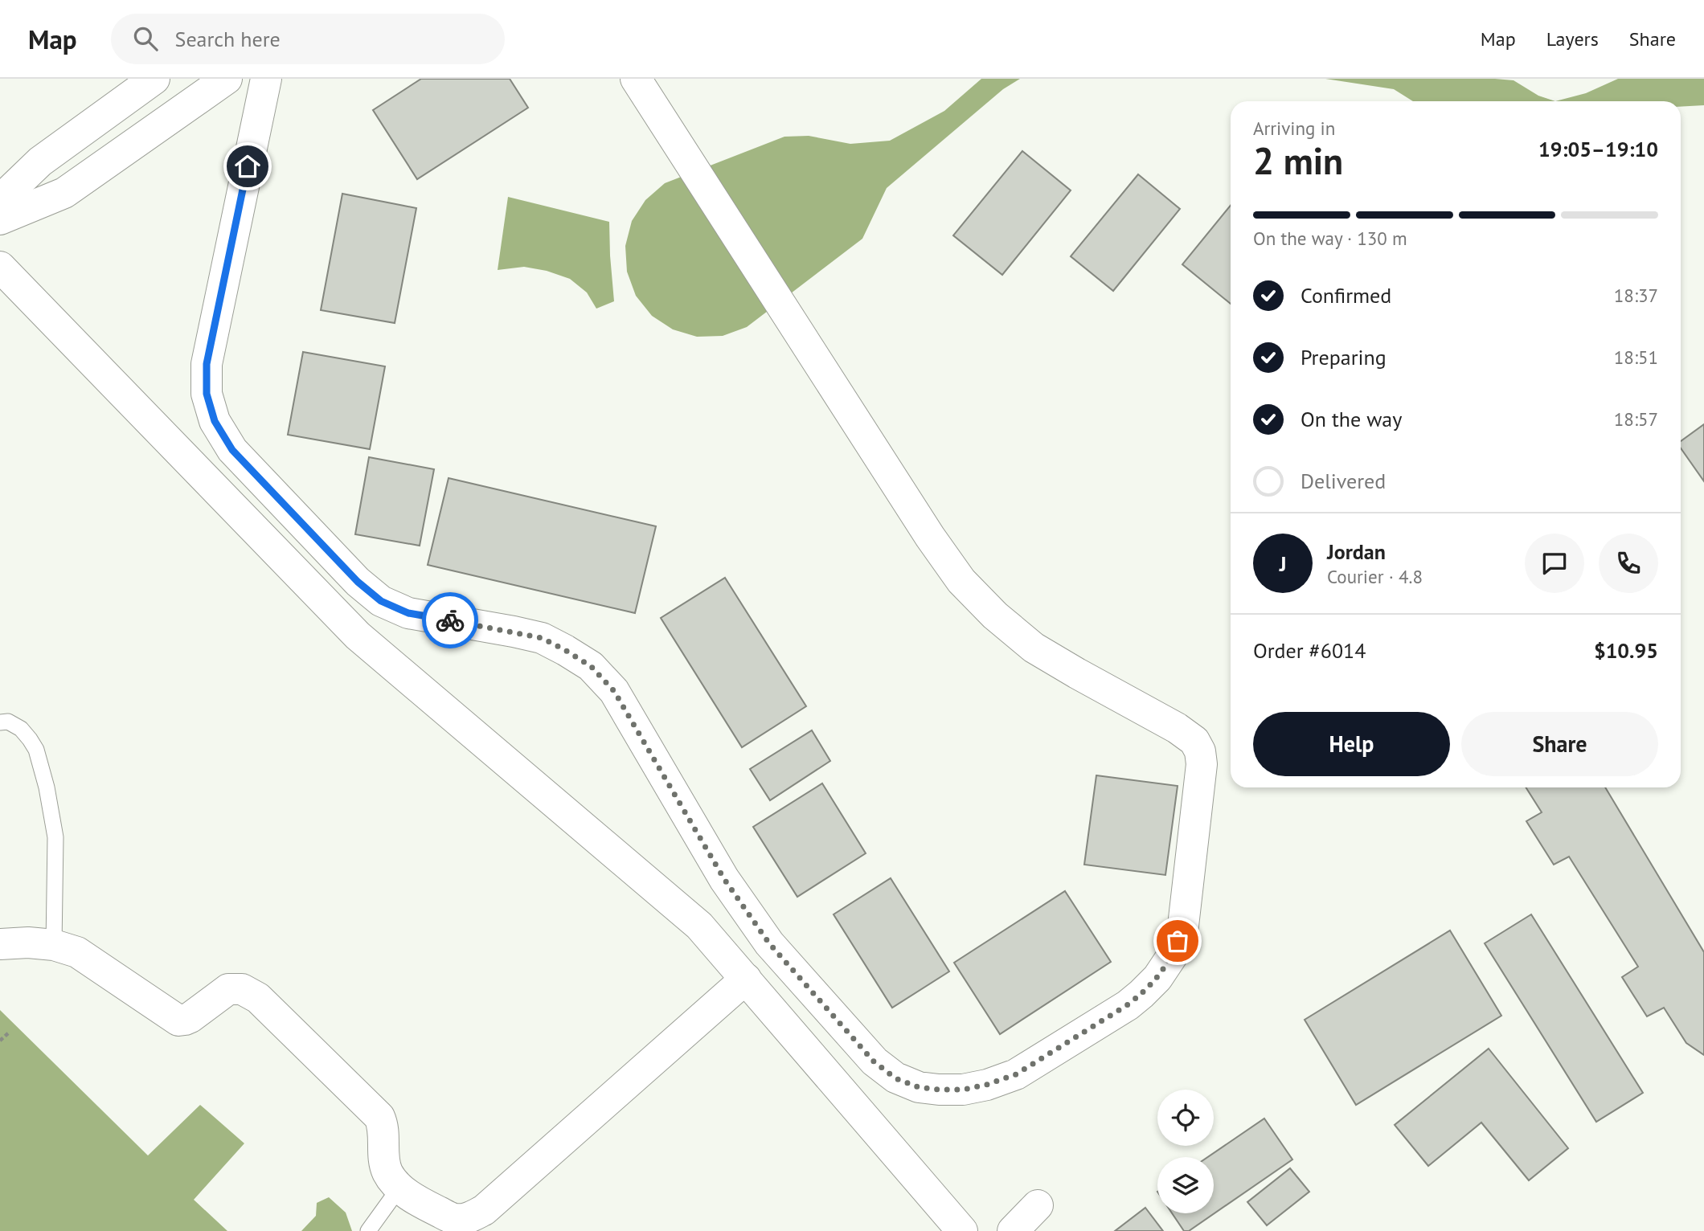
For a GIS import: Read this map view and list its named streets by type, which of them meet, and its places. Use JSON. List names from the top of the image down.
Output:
{
  "page": {
    "header": "Map",
    "search": "Search here",
    "nav": ["Map", "Layers", "Share"],
    "heading": ["2 min", "Arriving in", "19:05–19:10"],
    "panel": [
      "Jordan",
      "Courier · 4.8",
      "Order #6014",
      "$10.95"
    ],
    "bar": "On the way · 130 m",
    "list": [
      ["Confirmed", "18:37"],
      ["Preparing", "18:51"],
      ["On the way", "18:57"],
      "Delivered"
    ],
    "round": "J",
    "buttons": ["Help", "Share"]
  }
}
